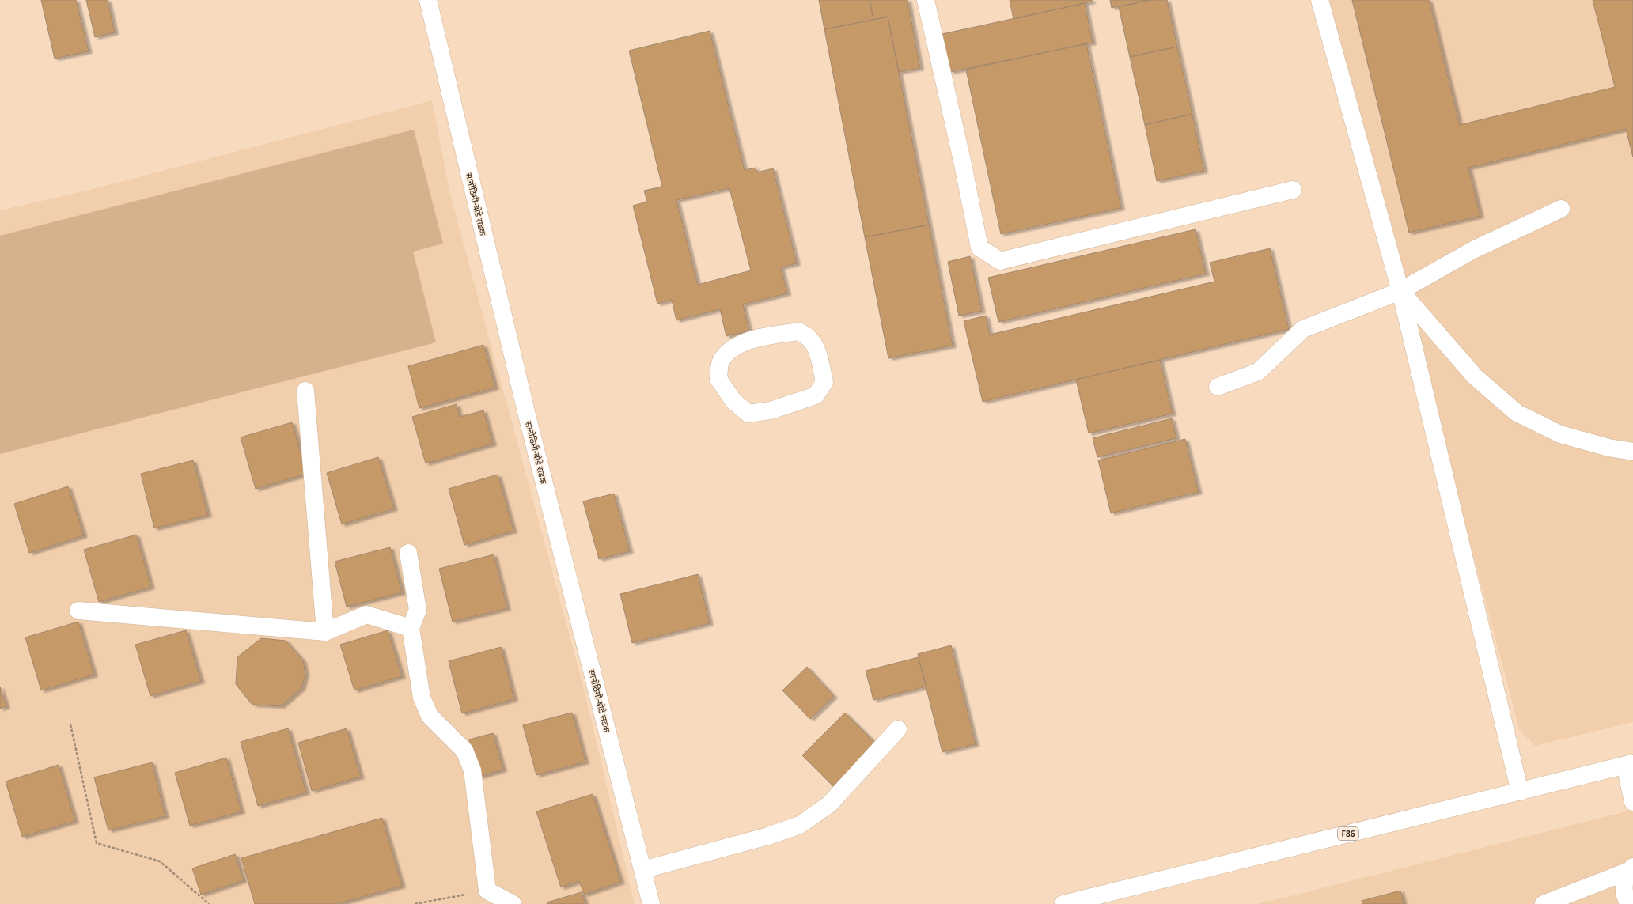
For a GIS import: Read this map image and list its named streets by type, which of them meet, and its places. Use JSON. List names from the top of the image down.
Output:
{
  "streets": {
    "street": ["सानोठिमी-बोडे सडक", "F86"]
  }
}
